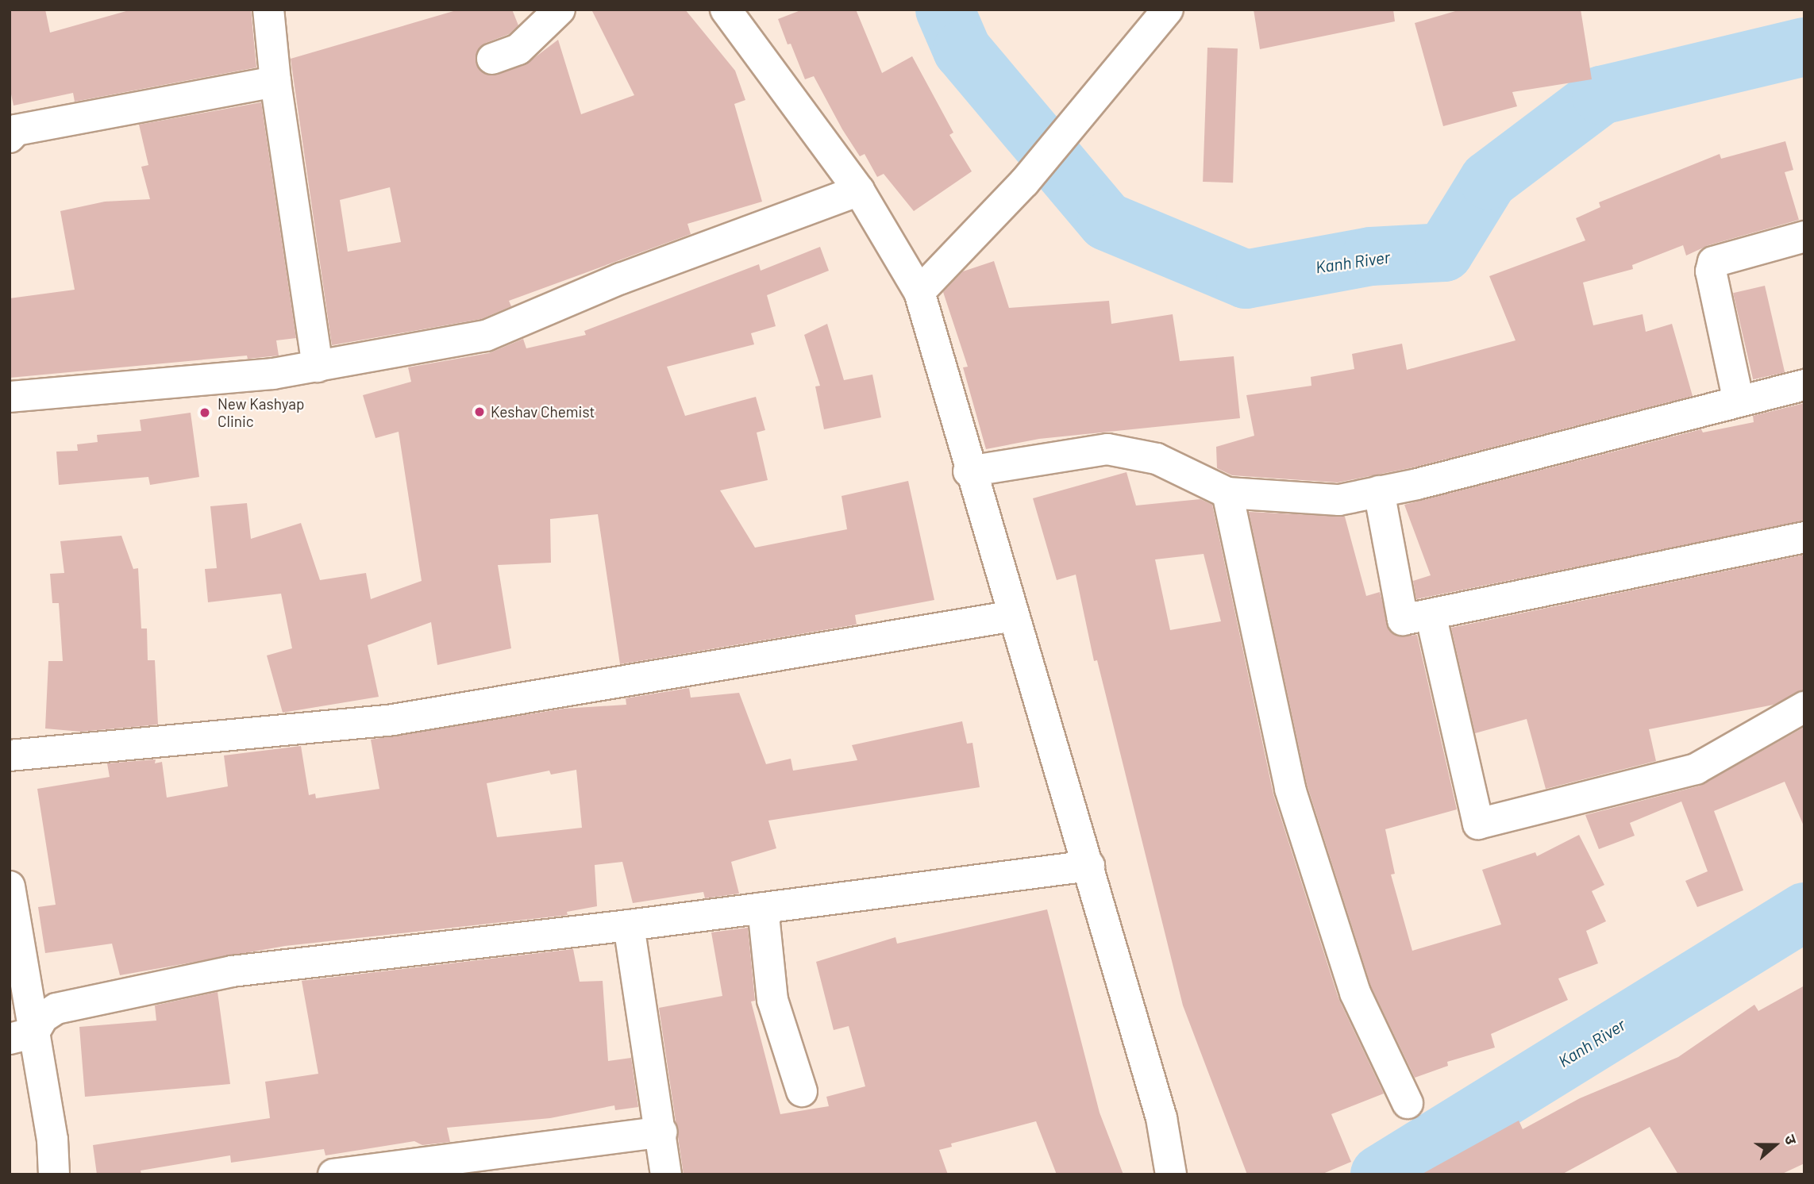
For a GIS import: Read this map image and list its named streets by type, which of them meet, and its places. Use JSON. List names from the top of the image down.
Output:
{
  "water": ["Kanh River"],
  "places": ["Keshav Chemist", "New Kashyap Clinic"],
  "north": "right"
}
